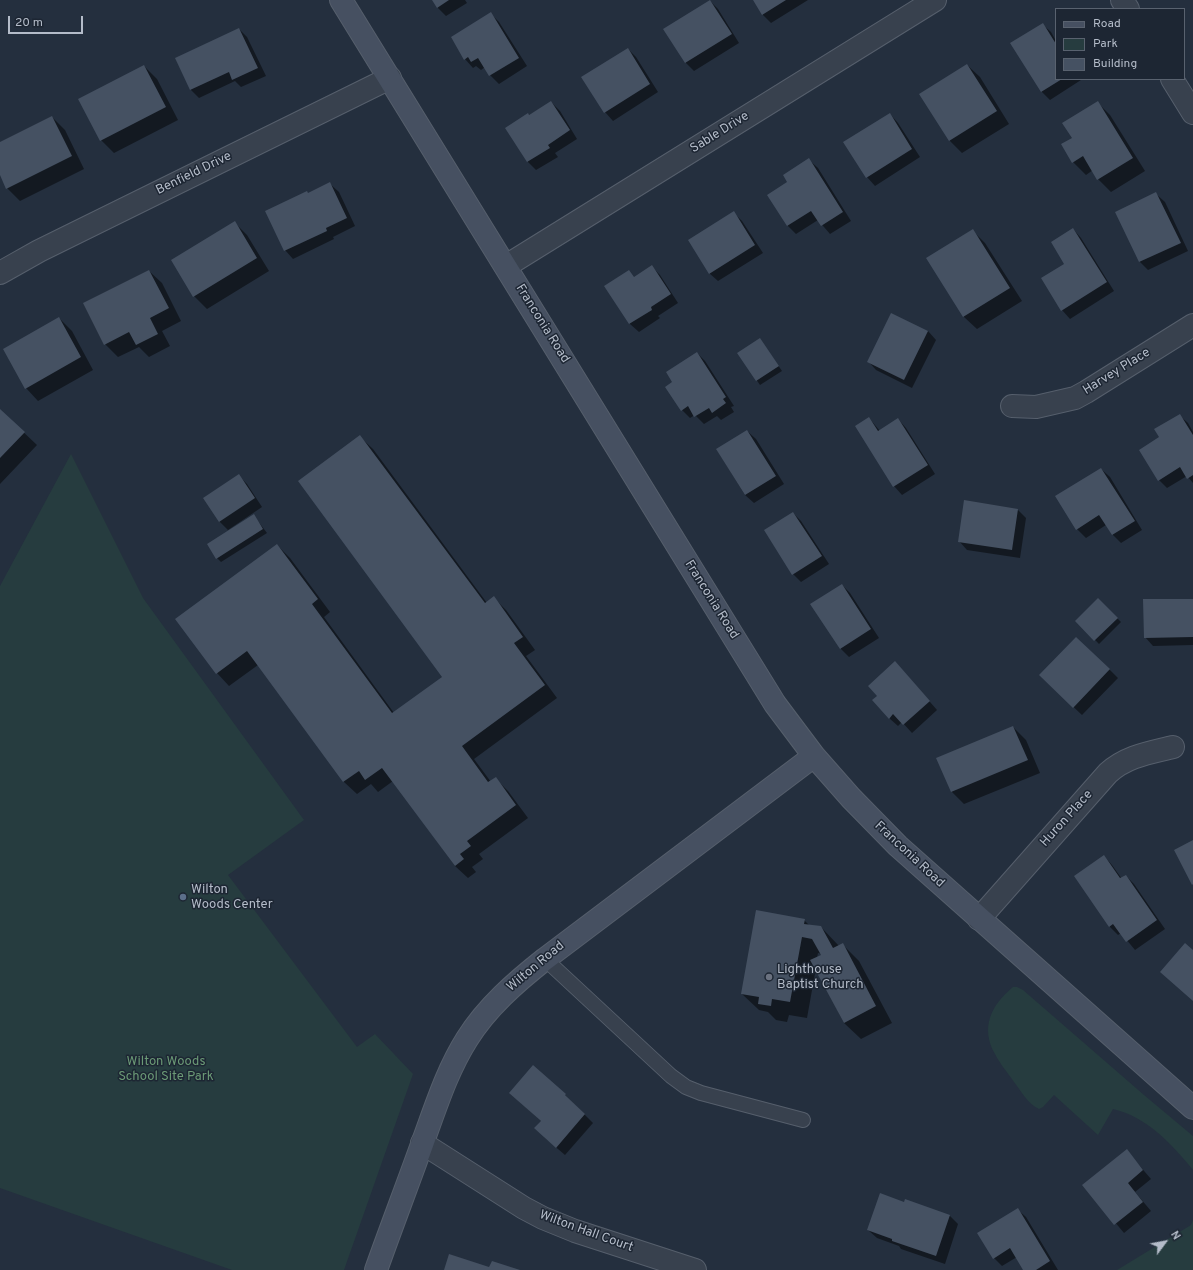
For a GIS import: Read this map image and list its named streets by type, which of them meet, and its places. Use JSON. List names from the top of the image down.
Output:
{
  "streets": {
    "main road": ["Franconia Road", "Wilton Road"],
    "street": [
      "Sable Drive",
      "Benfield Drive",
      "Harvey Place",
      "Huron Place",
      "Wilton Hall Court"
    ]
  },
  "crossings": [
    ["Sable Drive", "Franconia Road"],
    ["Benfield Drive", "Franconia Road"],
    ["Franconia Road", "Huron Place"],
    ["Franconia Road", "Wilton Road"],
    ["Wilton Road", "Wilton Hall Court"]
  ],
  "parks": ["Wilton Woods School Site Park"],
  "places": ["Wilton Woods Center", "Lighthouse Baptist Church"],
  "legend": ["Road", "Park", "Building"],
  "scale_bar": "20 m",
  "north": "top right"
}
